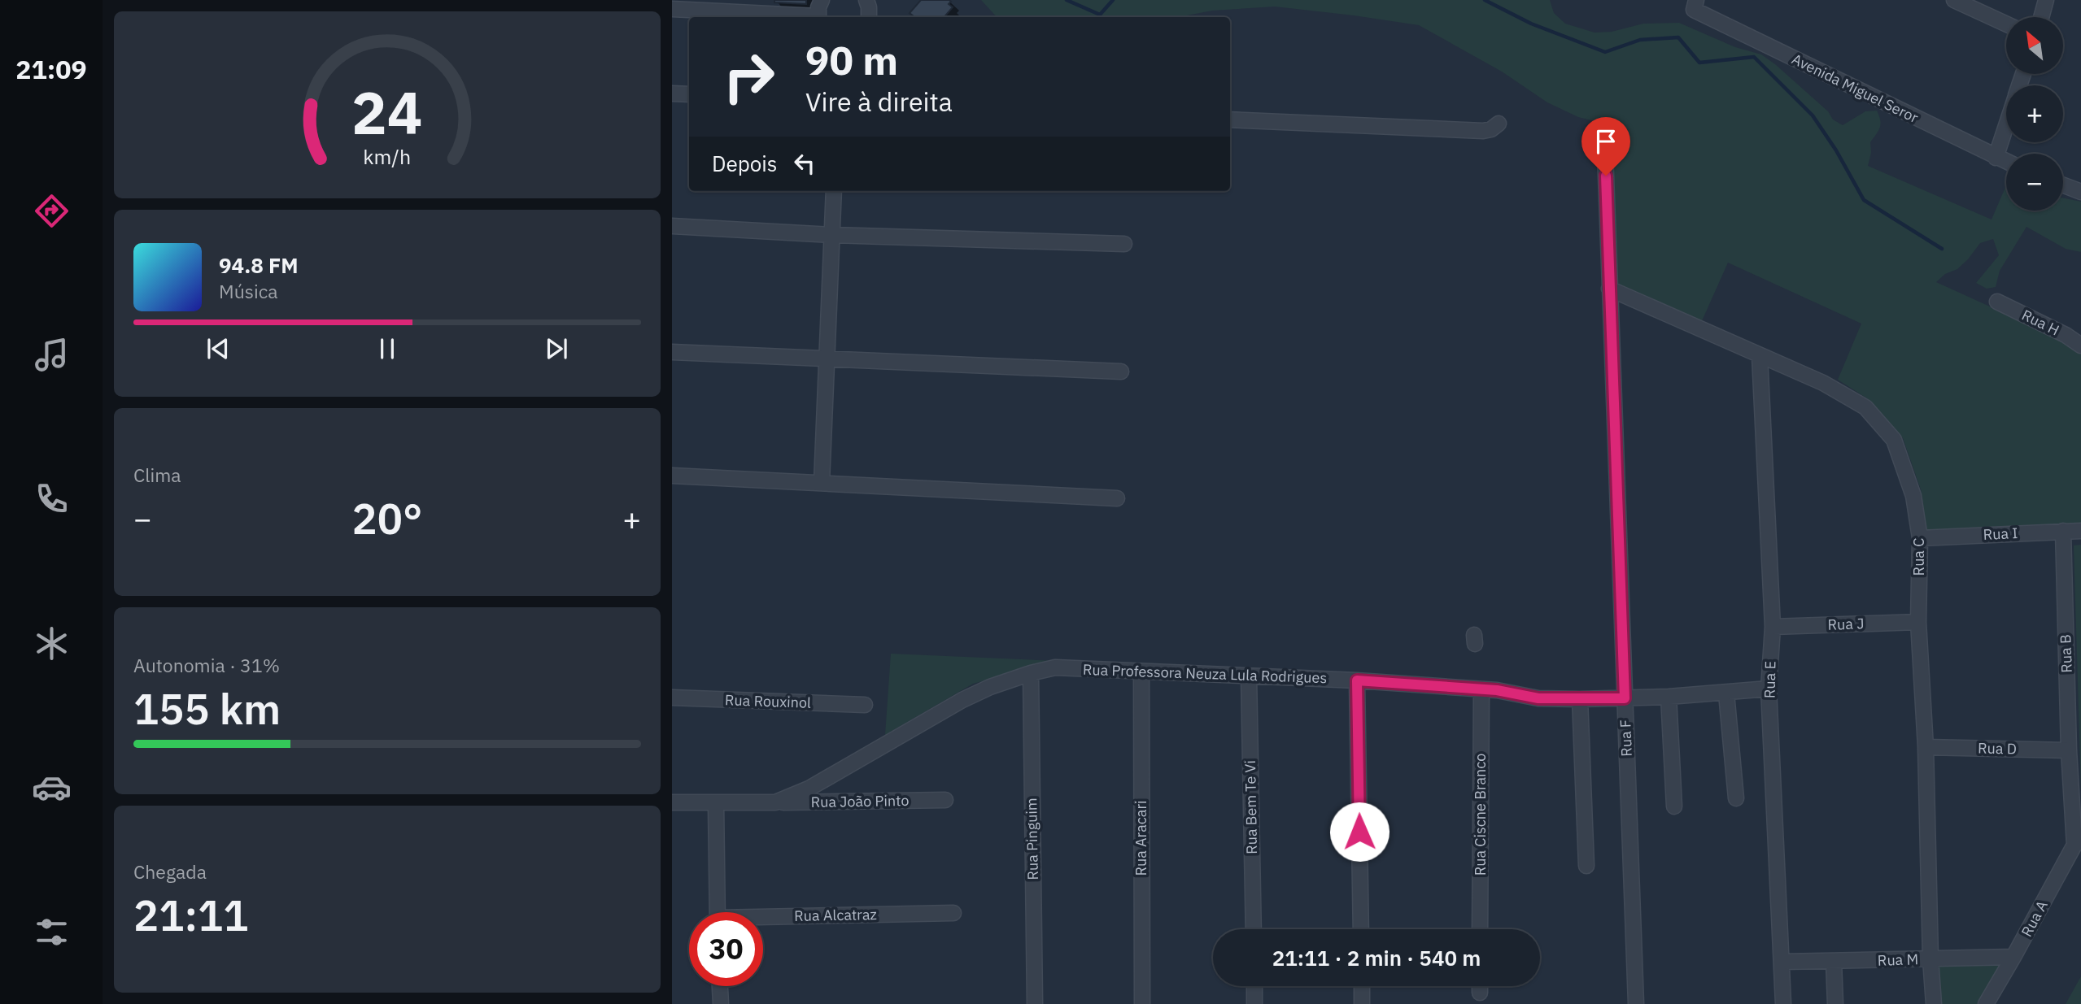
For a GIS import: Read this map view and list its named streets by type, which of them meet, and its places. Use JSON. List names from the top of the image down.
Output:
{
  "streets": {
    "street": [
      "Avenida Miguel Seror",
      "Rua H",
      "Rua I",
      "Rua C",
      "Rua J",
      "Rua B",
      "Rua Professora Neuza Lula Rodrigues",
      "Rua E",
      "Rua Rouxinol",
      "Rua F",
      "Rua D",
      "Rua João Pinto",
      "Rua Bem Te Vi",
      "Rua Ciscne Branco",
      "Rua Aracari",
      "Rua Pinguim",
      "Rua Alcatraz",
      "Rua A",
      "Rua M"
    ]
  },
  "crossings": [
    ["Rua I", "Rua C"],
    ["Rua I", "Rua B"],
    ["Rua C", "Rua J"],
    ["Rua C", "Rua E"],
    ["Rua C", "Rua F"],
    ["Rua C", "Rua D"],
    ["Rua C", "Rua M"],
    ["Rua J", "Rua E"],
    ["Rua B", "Rua D"],
    ["Rua B", "Rua A"],
    ["Rua Professora Neuza Lula Rodrigues", "Rua E"],
    ["Rua Professora Neuza Lula Rodrigues", "Rua F"],
    ["Rua Professora Neuza Lula Rodrigues", "Rua João Pinto"],
    ["Rua Professora Neuza Lula Rodrigues", "Rua Bem Te Vi"],
    ["Rua Professora Neuza Lula Rodrigues", "Rua Ciscne Branco"],
    ["Rua Professora Neuza Lula Rodrigues", "Rua Aracari"],
    ["Rua Professora Neuza Lula Rodrigues", "Rua Pinguim"],
    ["Rua E", "Rua M"],
    ["Rua A", "Rua M"]
  ],
  "north": "top left",
  "page": {
    "tabs": "21:09",
    "map_buttons": ["+", "−"],
    "turn": ["90 m", "Vire à direita"],
    "then": "Depois",
    "song": ["94.8 FM", "Música"],
    "tile": [
      "Clima",
      ["Autonomia · 31%", "155 km"],
      ["Chegada", "21:11"]
    ],
    "heat": ["−", "20°", "+"],
    "limit": "30",
    "trip": "21:11 · 2 min · 540 m",
    "gauge": ["24", "km/h"]
  }
}
